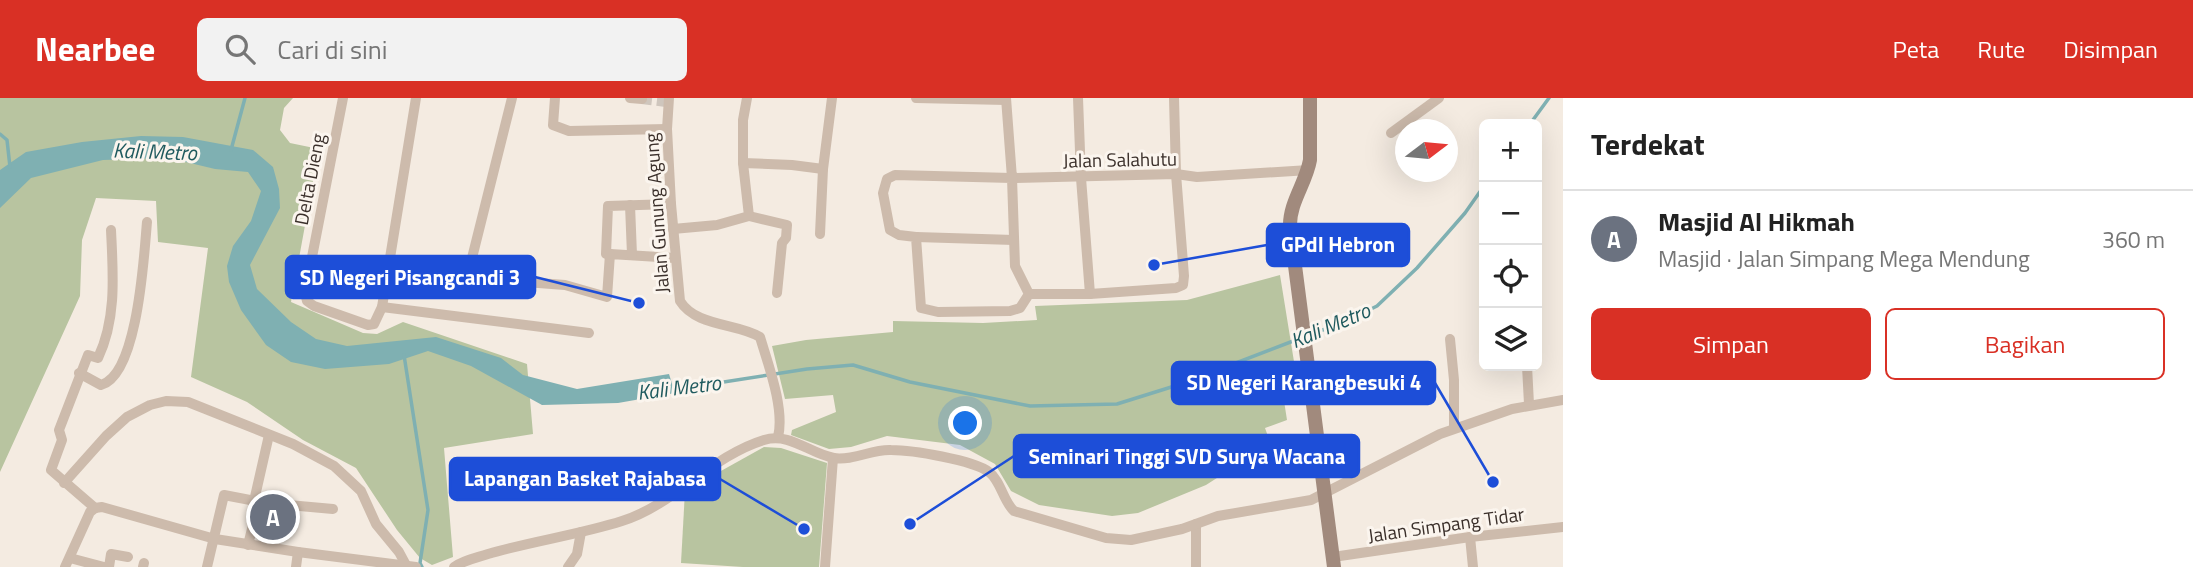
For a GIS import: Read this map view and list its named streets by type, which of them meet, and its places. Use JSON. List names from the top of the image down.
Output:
{
  "streets": {
    "street": [
      "Jalan Salahutu",
      "Delta Dieng",
      "Jalan Gunung Agung",
      "Jalan Simpang Tidar"
    ]
  },
  "water": ["Kali Metro"],
  "places": [
    "GPdI Hebron",
    "SD Negeri Pisangcandi 3",
    "SD Negeri Karangbesuki 4",
    "Seminari Tinggi SVD Surya Wacana",
    "Lapangan Basket Rajabasa"
  ],
  "north": "right",
  "page": {
    "header": "Nearbee",
    "search": "Cari di sini",
    "nav": ["Peta", "Rute", "Disimpan"],
    "heading": "Terdekat",
    "map_buttons": ["+", "−"],
    "list": [
      {
        "mark": "A",
        "name": "Masjid Al Hikmah",
        "note": "Masjid · Jalan Simpang Mega Mendung",
        "value": "360 m"
      }
    ],
    "buttons": ["Simpan", "Bagikan"],
    "pins": "A"
  }
}
